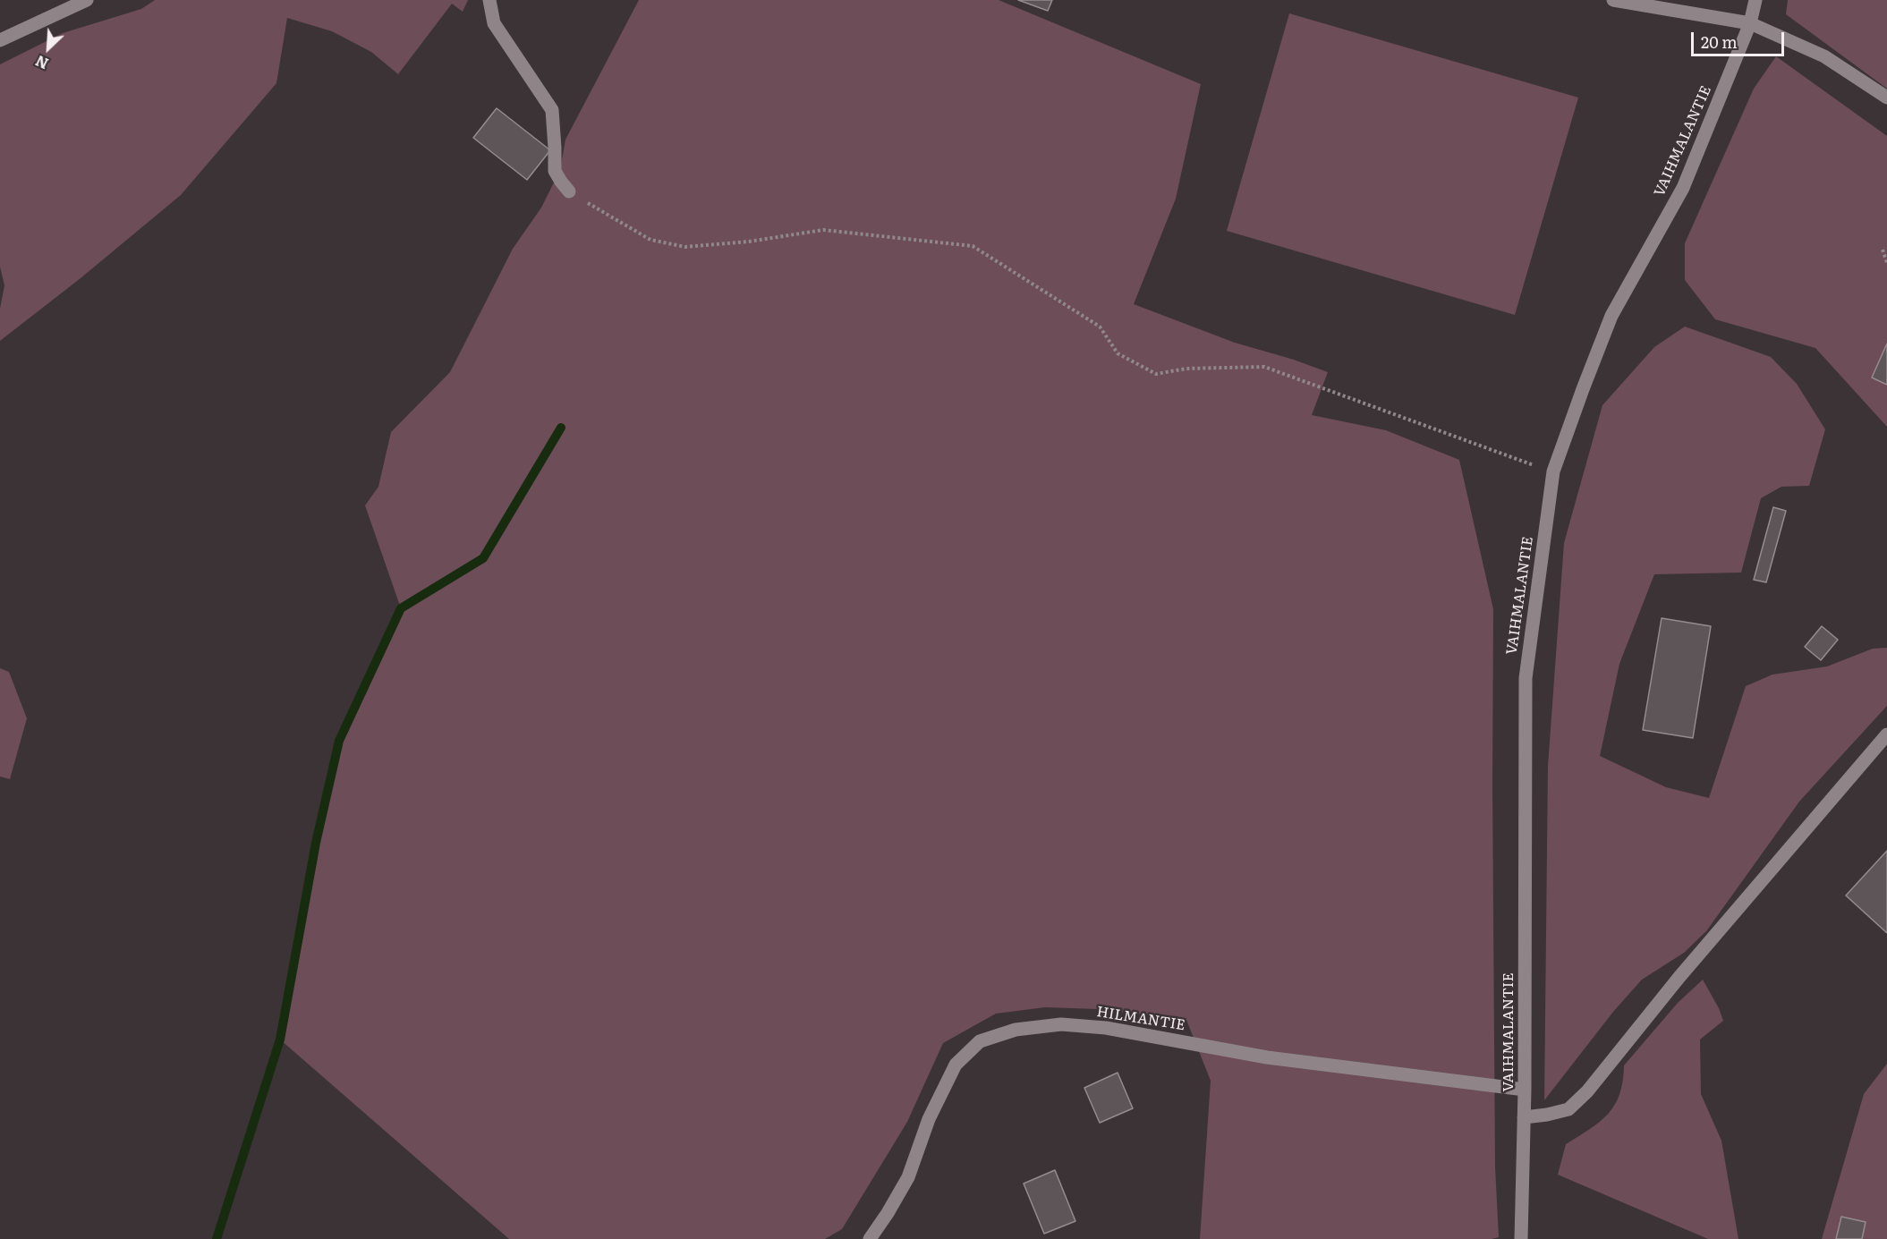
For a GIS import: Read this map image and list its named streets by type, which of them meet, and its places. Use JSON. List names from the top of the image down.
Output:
{
  "streets": {
    "street": ["VAIHMALANTIE", "HILMANTIE"]
  },
  "crossings": [
    ["VAIHMALANTIE", "HILMANTIE"]
  ],
  "scale_bar": "20 m",
  "north": "bottom left"
}
